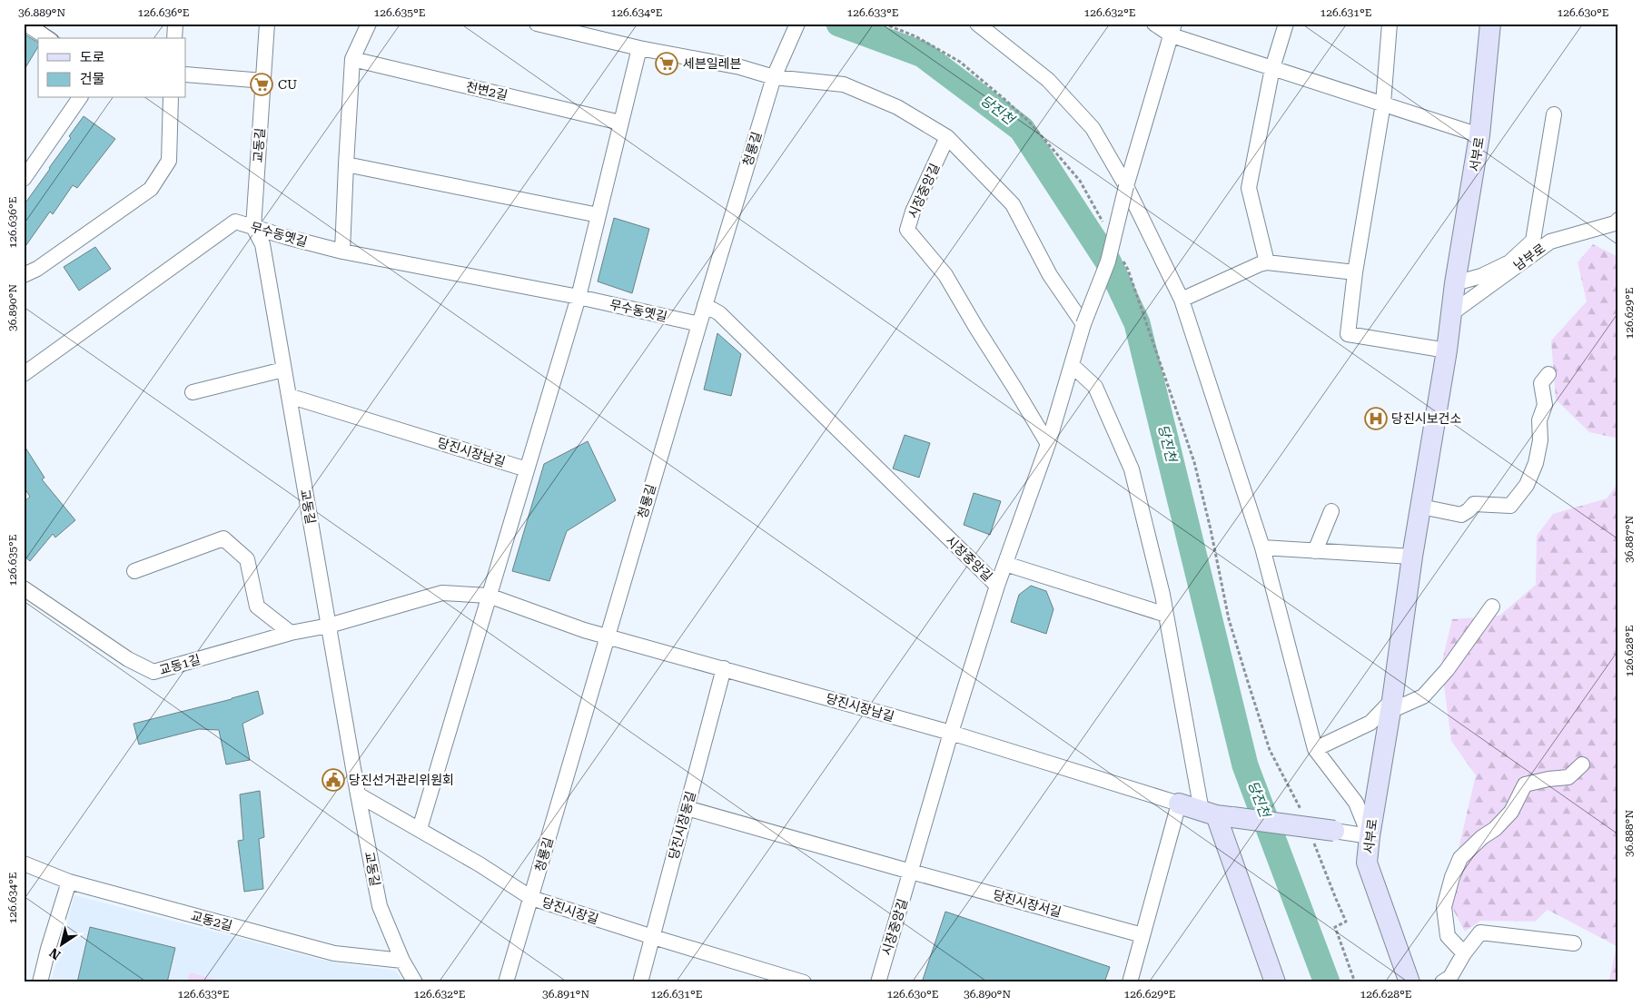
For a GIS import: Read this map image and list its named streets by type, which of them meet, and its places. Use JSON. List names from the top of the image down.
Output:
{
  "streets": {
    "main road": ["서부로", "당진시장남길"],
    "street": [
      "천변2길",
      "교동길",
      "청룡길",
      "시장중앙길",
      "무수동옛길",
      "남부로",
      "교동1길",
      "당진시장동길",
      "당진시장서길",
      "당진시장길",
      "교동2길"
    ]
  },
  "crossings": [
    ["교동길", "무수동옛길"],
    ["교동길", "당진시장남길"],
    ["교동길", "교동1길"],
    ["교동길", "당진시장길"],
    ["교동길", "교동2길"],
    ["청룡길", "시장중앙길"],
    ["청룡길", "무수동옛길"],
    ["청룡길", "당진시장남길"],
    ["청룡길", "당진시장길"],
    ["서부로", "남부로"],
    ["시장중앙길", "당진시장남길"],
    ["시장중앙길", "당진시장서길"],
    ["당진시장남길", "교동1길"],
    ["당진시장남길", "당진시장동길"],
    ["당진시장동길", "당진시장길"]
  ],
  "water": ["당진천"],
  "places": {
    "supermarket": ["세븐일레븐", "CU"],
    "hospital": ["당진시보건소"],
    "public building": ["당진선거관리위원회"]
  },
  "legend": ["도로", "건물"],
  "north": "bottom left",
  "coordinates": [
    "36.889°N",
    "126.636°E",
    "126.635°E",
    "126.634°E",
    "126.633°E",
    "126.632°E",
    "126.631°E",
    "126.630°E",
    "36.890°N",
    "126.629°E",
    "36.887°N",
    "126.628°E",
    "36.888°N",
    "36.891°N"
  ]
}
